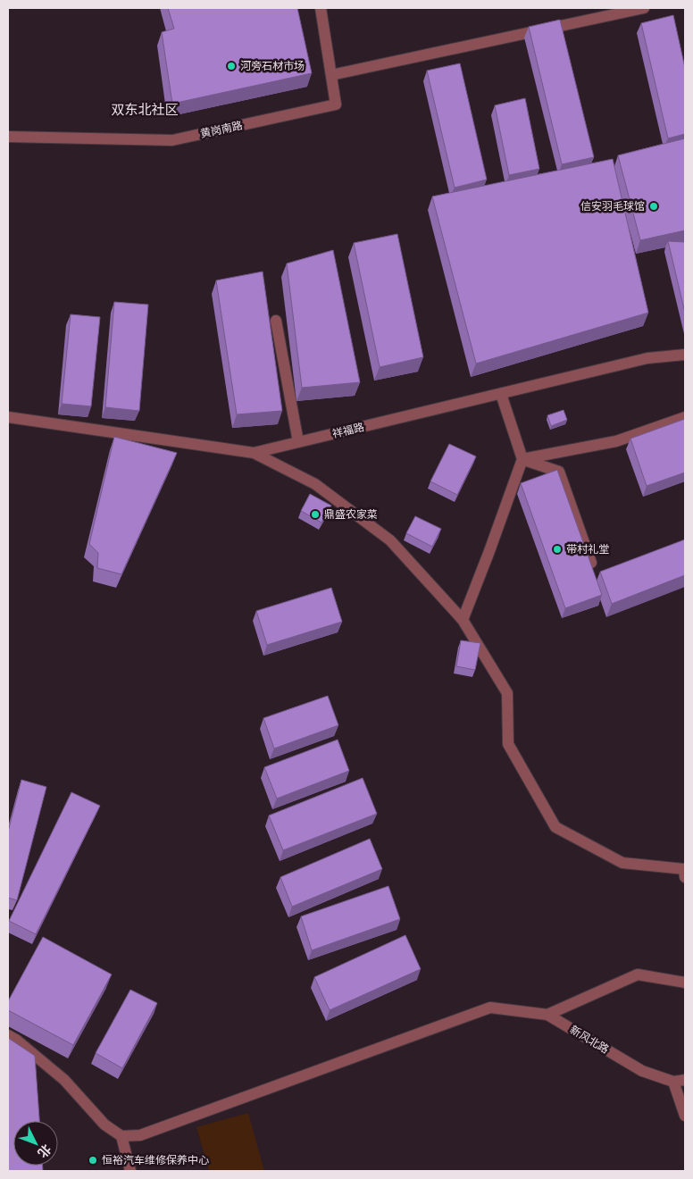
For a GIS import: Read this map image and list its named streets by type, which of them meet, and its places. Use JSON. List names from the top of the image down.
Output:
{
  "streets": {
    "street": ["黄岗南路", "祥福路", "新风北路"]
  },
  "districts": ["双东北社区"],
  "places": [
    "河旁石材市场",
    "信安羽毛球馆",
    "鼎盛农家菜",
    "带村礼堂",
    "恒裕汽车维修保养中心"
  ],
  "north": "bottom right"
}
